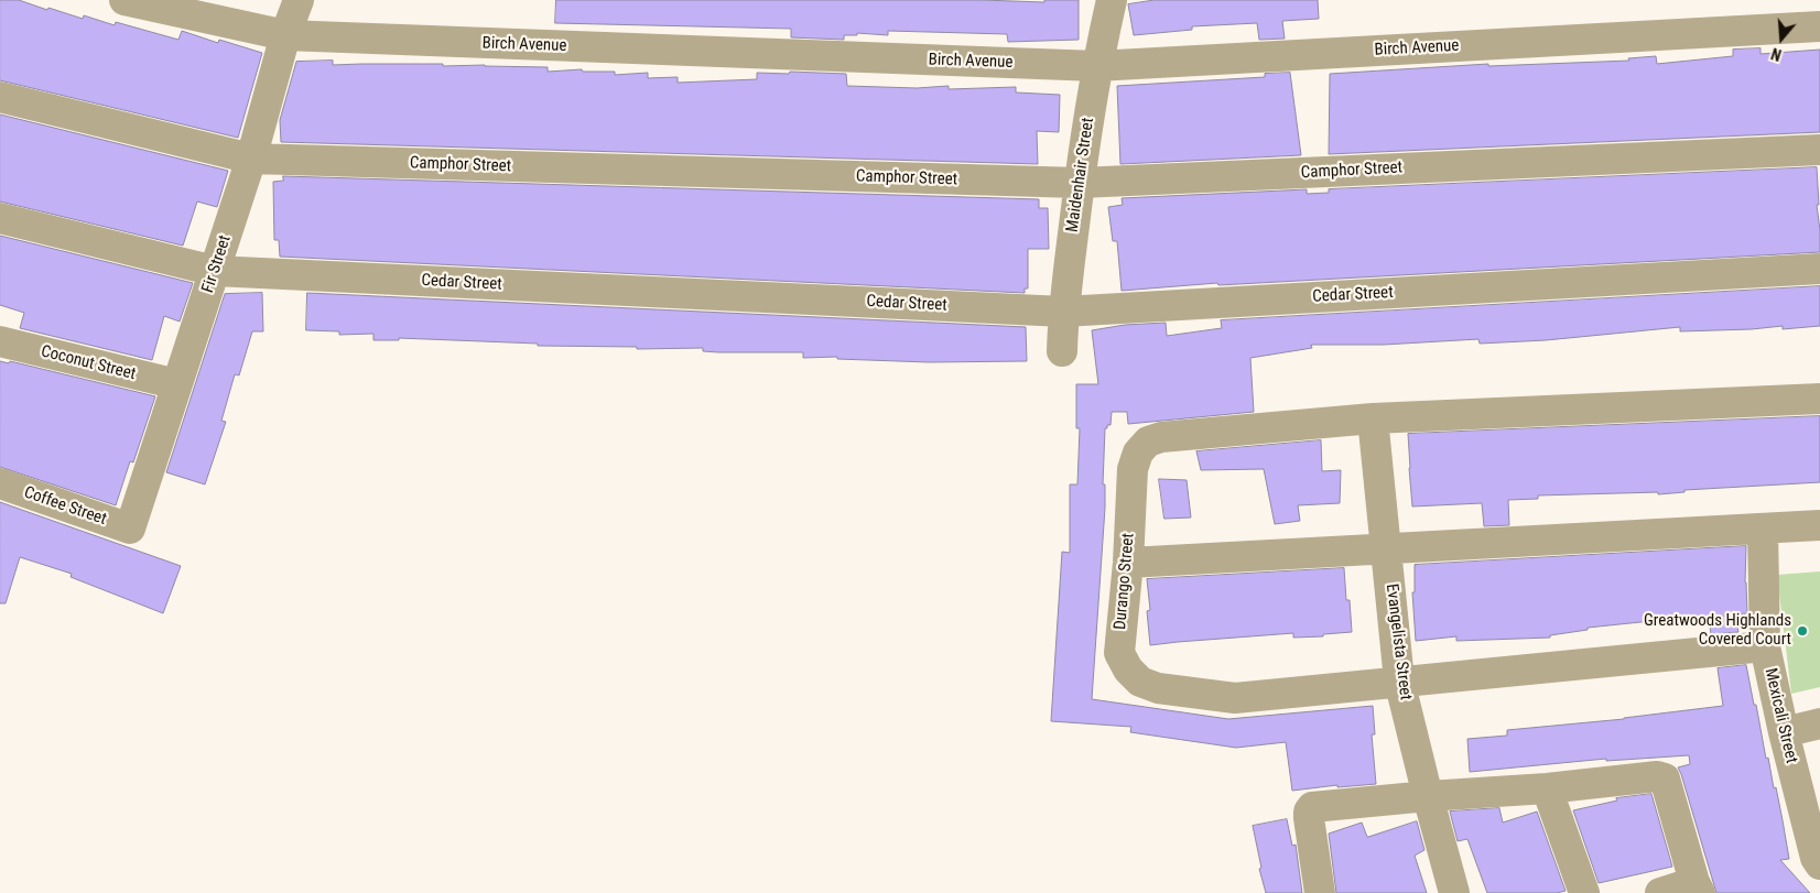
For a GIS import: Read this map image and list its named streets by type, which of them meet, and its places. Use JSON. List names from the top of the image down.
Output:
{
  "streets": {
    "street": [
      "Birch Avenue",
      "Camphor Street",
      "Maidenhair Street",
      "Fir Street",
      "Cedar Street",
      "Coconut Street",
      "Coffee Street",
      "Durango Street",
      "Evangelista Street",
      "Mexicali Street"
    ]
  },
  "crossings": [
    ["Birch Avenue", "Maidenhair Street"],
    ["Birch Avenue", "Fir Street"],
    ["Camphor Street", "Maidenhair Street"],
    ["Camphor Street", "Fir Street"],
    ["Maidenhair Street", "Cedar Street"],
    ["Fir Street", "Cedar Street"],
    ["Fir Street", "Coconut Street"],
    ["Fir Street", "Coffee Street"],
    ["Durango Street", "Evangelista Street"],
    ["Durango Street", "Mexicali Street"]
  ],
  "places": ["Greatwoods Highlands Covered Court"],
  "north": "bottom"
}
